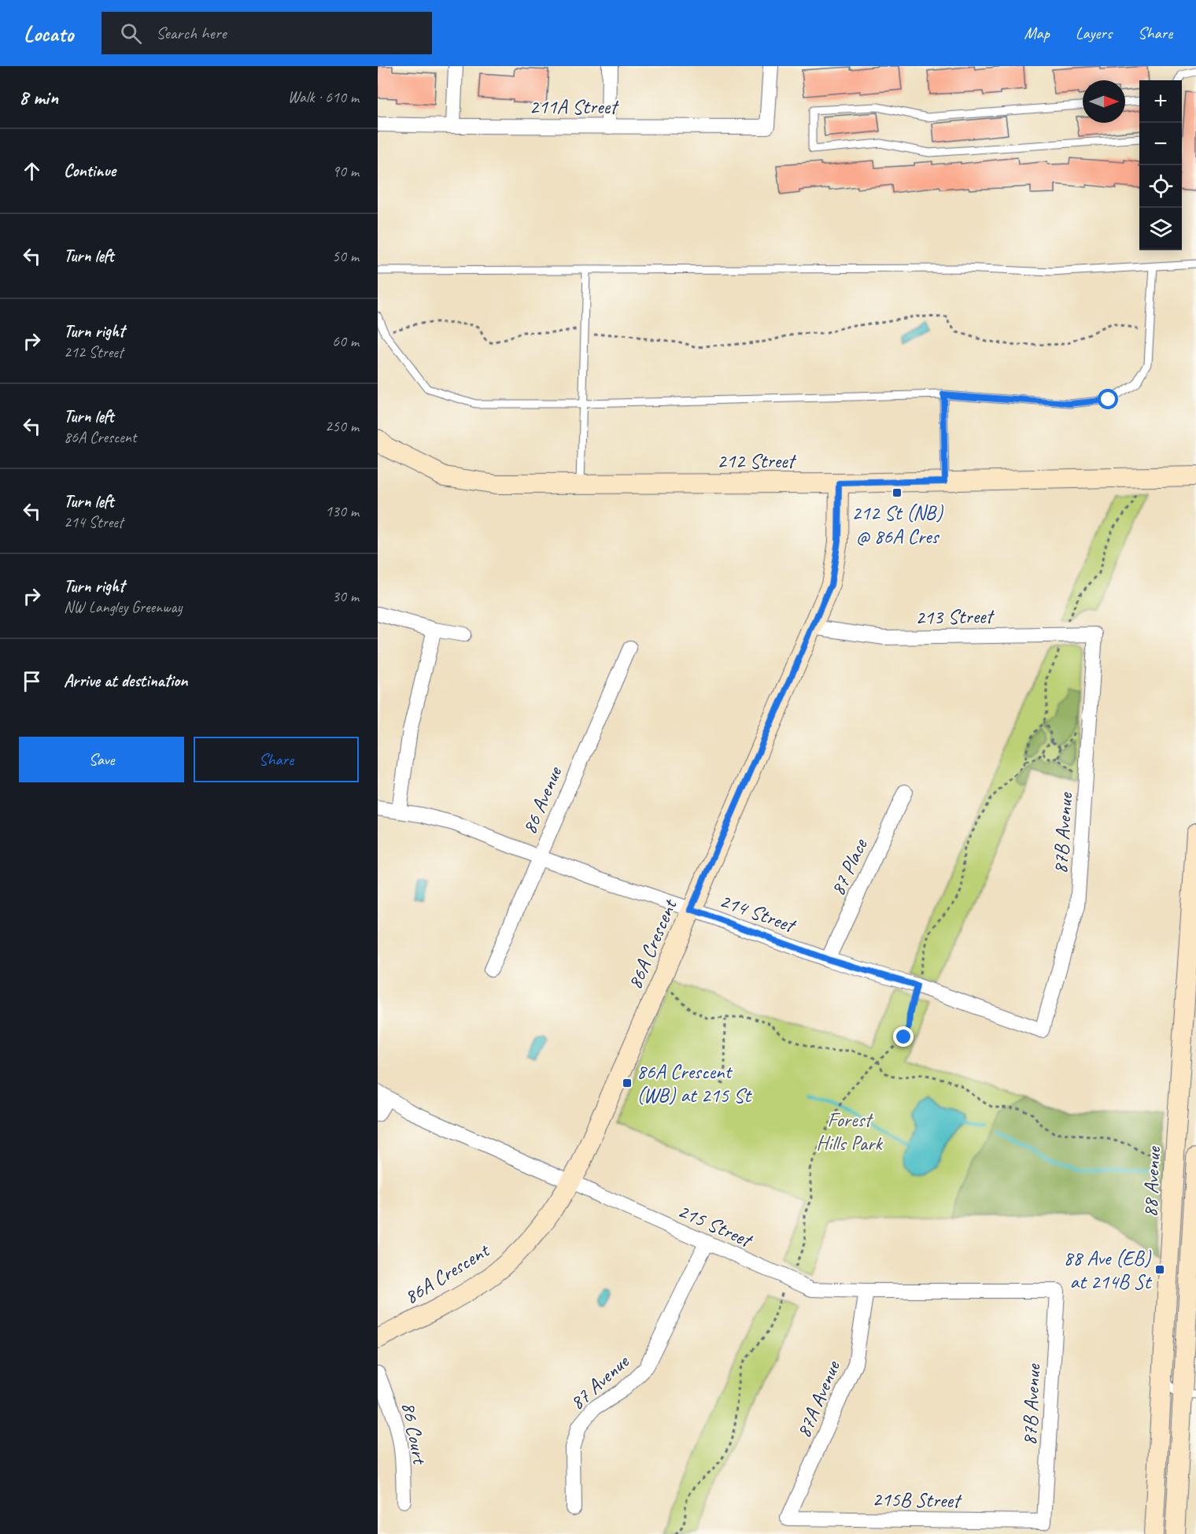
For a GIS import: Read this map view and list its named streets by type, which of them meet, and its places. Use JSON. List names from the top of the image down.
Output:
{
  "streets": {
    "street": [
      "211A Street",
      "212 Street",
      "213 Street",
      "86 Avenue",
      "87B Avenue",
      "87 Place",
      "214 Street",
      "86A Crescent",
      "88 Avenue",
      "215 Street",
      "87 Avenue",
      "87A Avenue",
      "86 Court",
      "215B Street"
    ]
  },
  "crossings": [
    ["212 Street", "86A Crescent"],
    ["213 Street", "87B Avenue"],
    ["213 Street", "86A Crescent"],
    ["86 Avenue", "214 Street"],
    ["87B Avenue", "214 Street"],
    ["87B Avenue", "215 Street"],
    ["87B Avenue", "215B Street"],
    ["87 Place", "214 Street"],
    ["214 Street", "86A Crescent"],
    ["86A Crescent", "215 Street"],
    ["215 Street", "87 Avenue"],
    ["215 Street", "87A Avenue"],
    ["87A Avenue", "215B Street"]
  ],
  "parks": ["Forest Hills Park"],
  "places": {
    "transit": ["212 St (NB) @ 86A Cres", "86A Crescent (WB) at 215 St", "88 Ave (EB) at 214B St"]
  },
  "north": "right",
  "page": {
    "header": "Locato",
    "search": "Search here",
    "nav": ["Map", "Layers", "Share"],
    "heading": ["8 min", "Walk · 610 m"],
    "map_buttons": ["+", "−"],
    "list": [
      ["Continue", "90 m"],
      ["Turn left", "50 m"],
      ["Turn right", "212 Street", "60 m"],
      ["Turn left", "86A Crescent", "250 m"],
      ["Turn left", "214 Street", "130 m"],
      ["Turn right", "NW Langley Greenway", "30 m"],
      "Arrive at destination"
    ],
    "buttons": ["Save", "Share"]
  }
}
